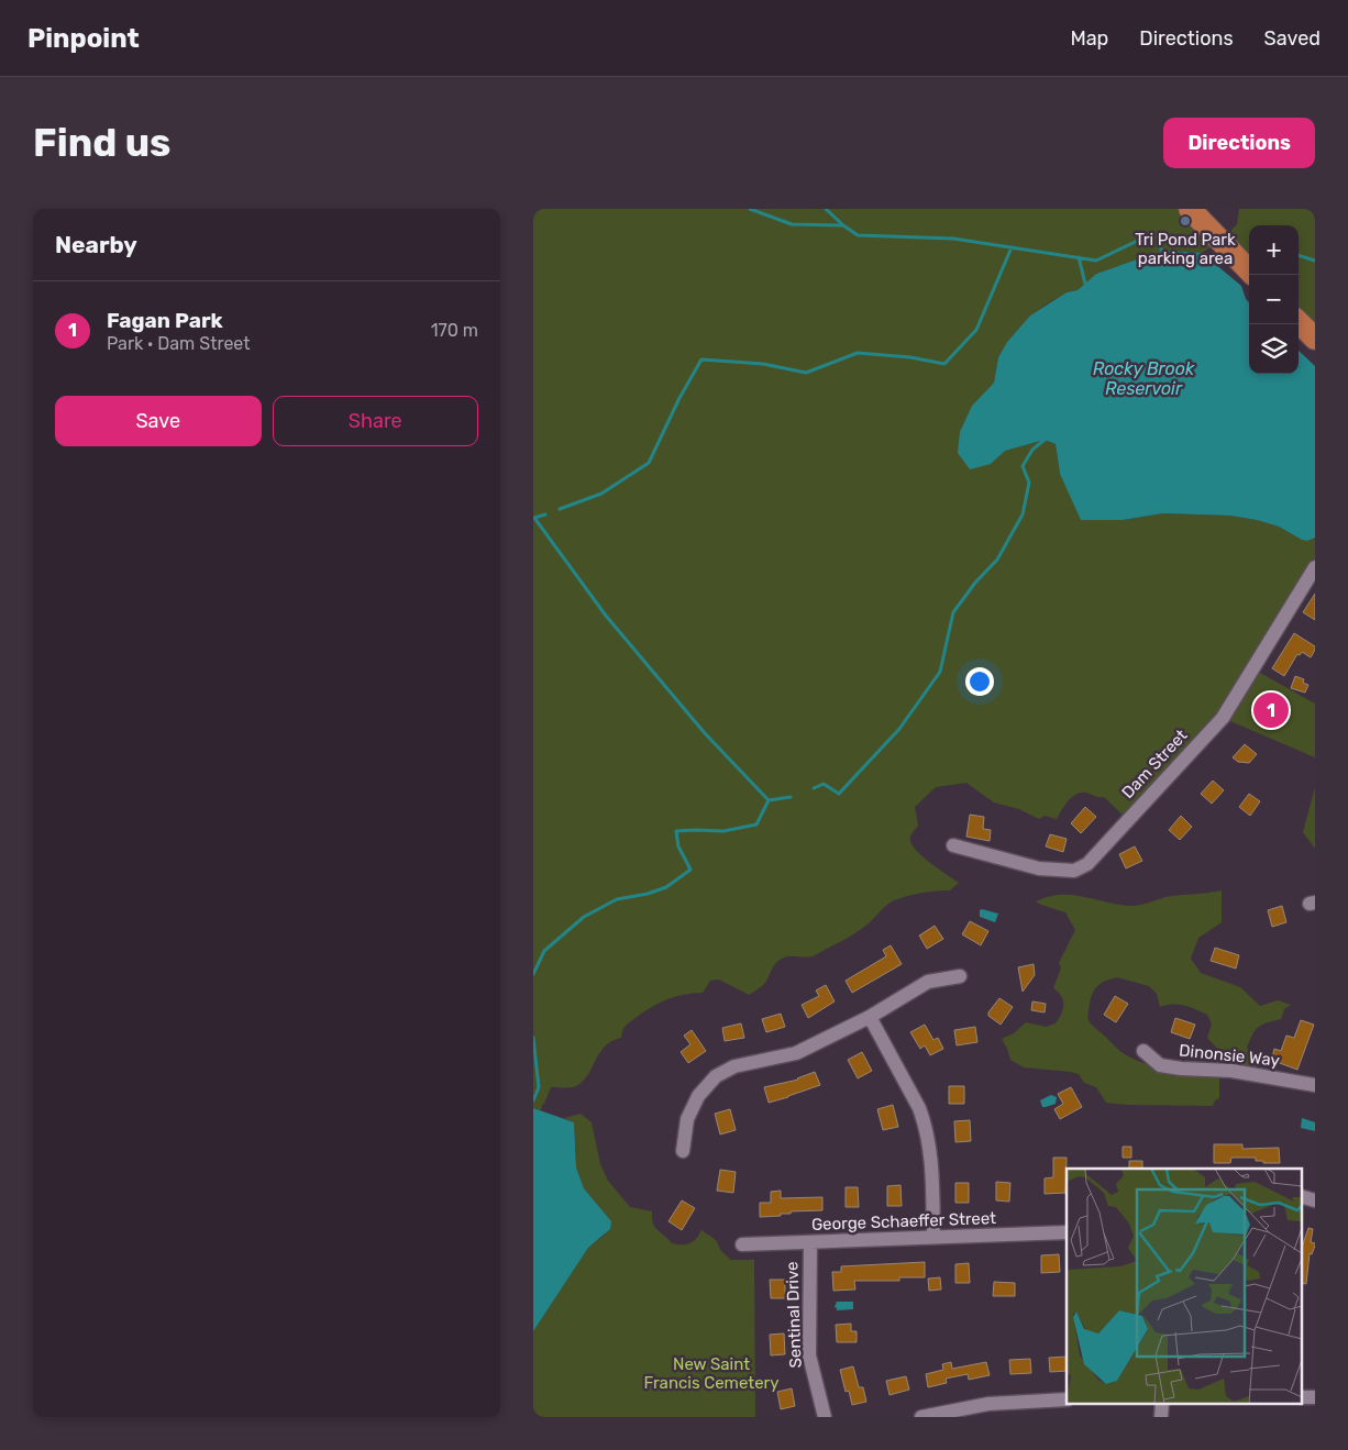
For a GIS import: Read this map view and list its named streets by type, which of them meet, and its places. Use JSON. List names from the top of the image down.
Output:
{
  "streets": {
    "street": [
      "Dam Street",
      "Dinonsie Way",
      "George Schaeffer Street",
      "Sentinal Drive"
    ]
  },
  "crossings": [
    ["George Schaeffer Street", "Sentinal Drive"]
  ],
  "water": ["Rocky Brook Reservoir"],
  "parks": ["New Saint Francis Cemetery"],
  "places": ["Tri Pond Park parking area"],
  "page": {
    "header": "Pinpoint",
    "nav": ["Map", "Directions", "Saved"],
    "buttons": [
      "Directions",
      ["Save", "Share"]
    ],
    "title": "Find us",
    "heading": "Nearby",
    "map_buttons": ["+", "−"],
    "list": [
      {
        "mark": "1",
        "name": "Fagan Park",
        "note": "Park · Dam Street",
        "value": "170 m"
      }
    ],
    "pins": "1"
  }
}
